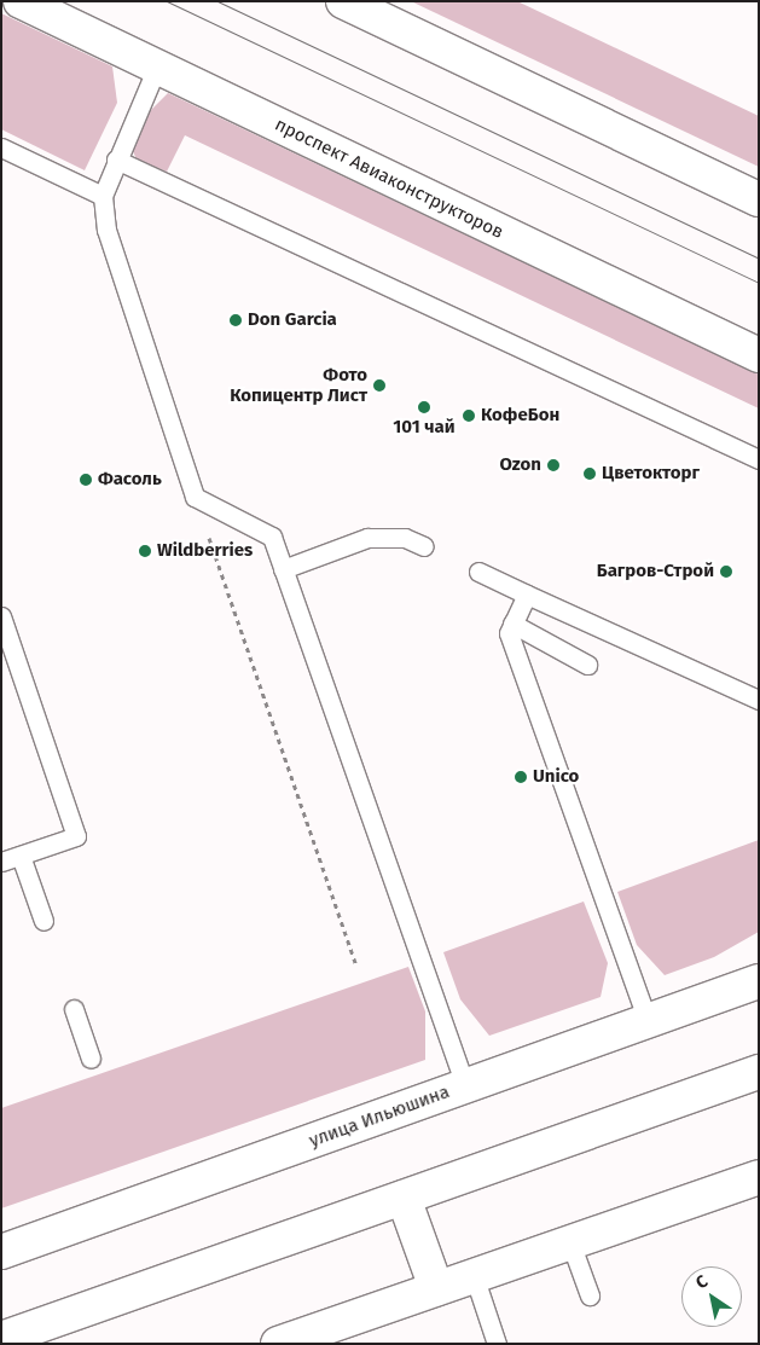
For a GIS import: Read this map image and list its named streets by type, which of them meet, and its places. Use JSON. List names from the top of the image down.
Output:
{
  "streets": {
    "street": ["проспект Авиаконструкторов", "улица Ильюшина"]
  },
  "places": [
    "Don Garcia",
    "Фото Копицентр Лист",
    "101 чай",
    "КофеБон",
    "Ozon",
    "Цветокторг",
    "Фасоль",
    "Wildberries",
    "Багров-Строй",
    "Unico"
  ],
  "north": "top left"
}
